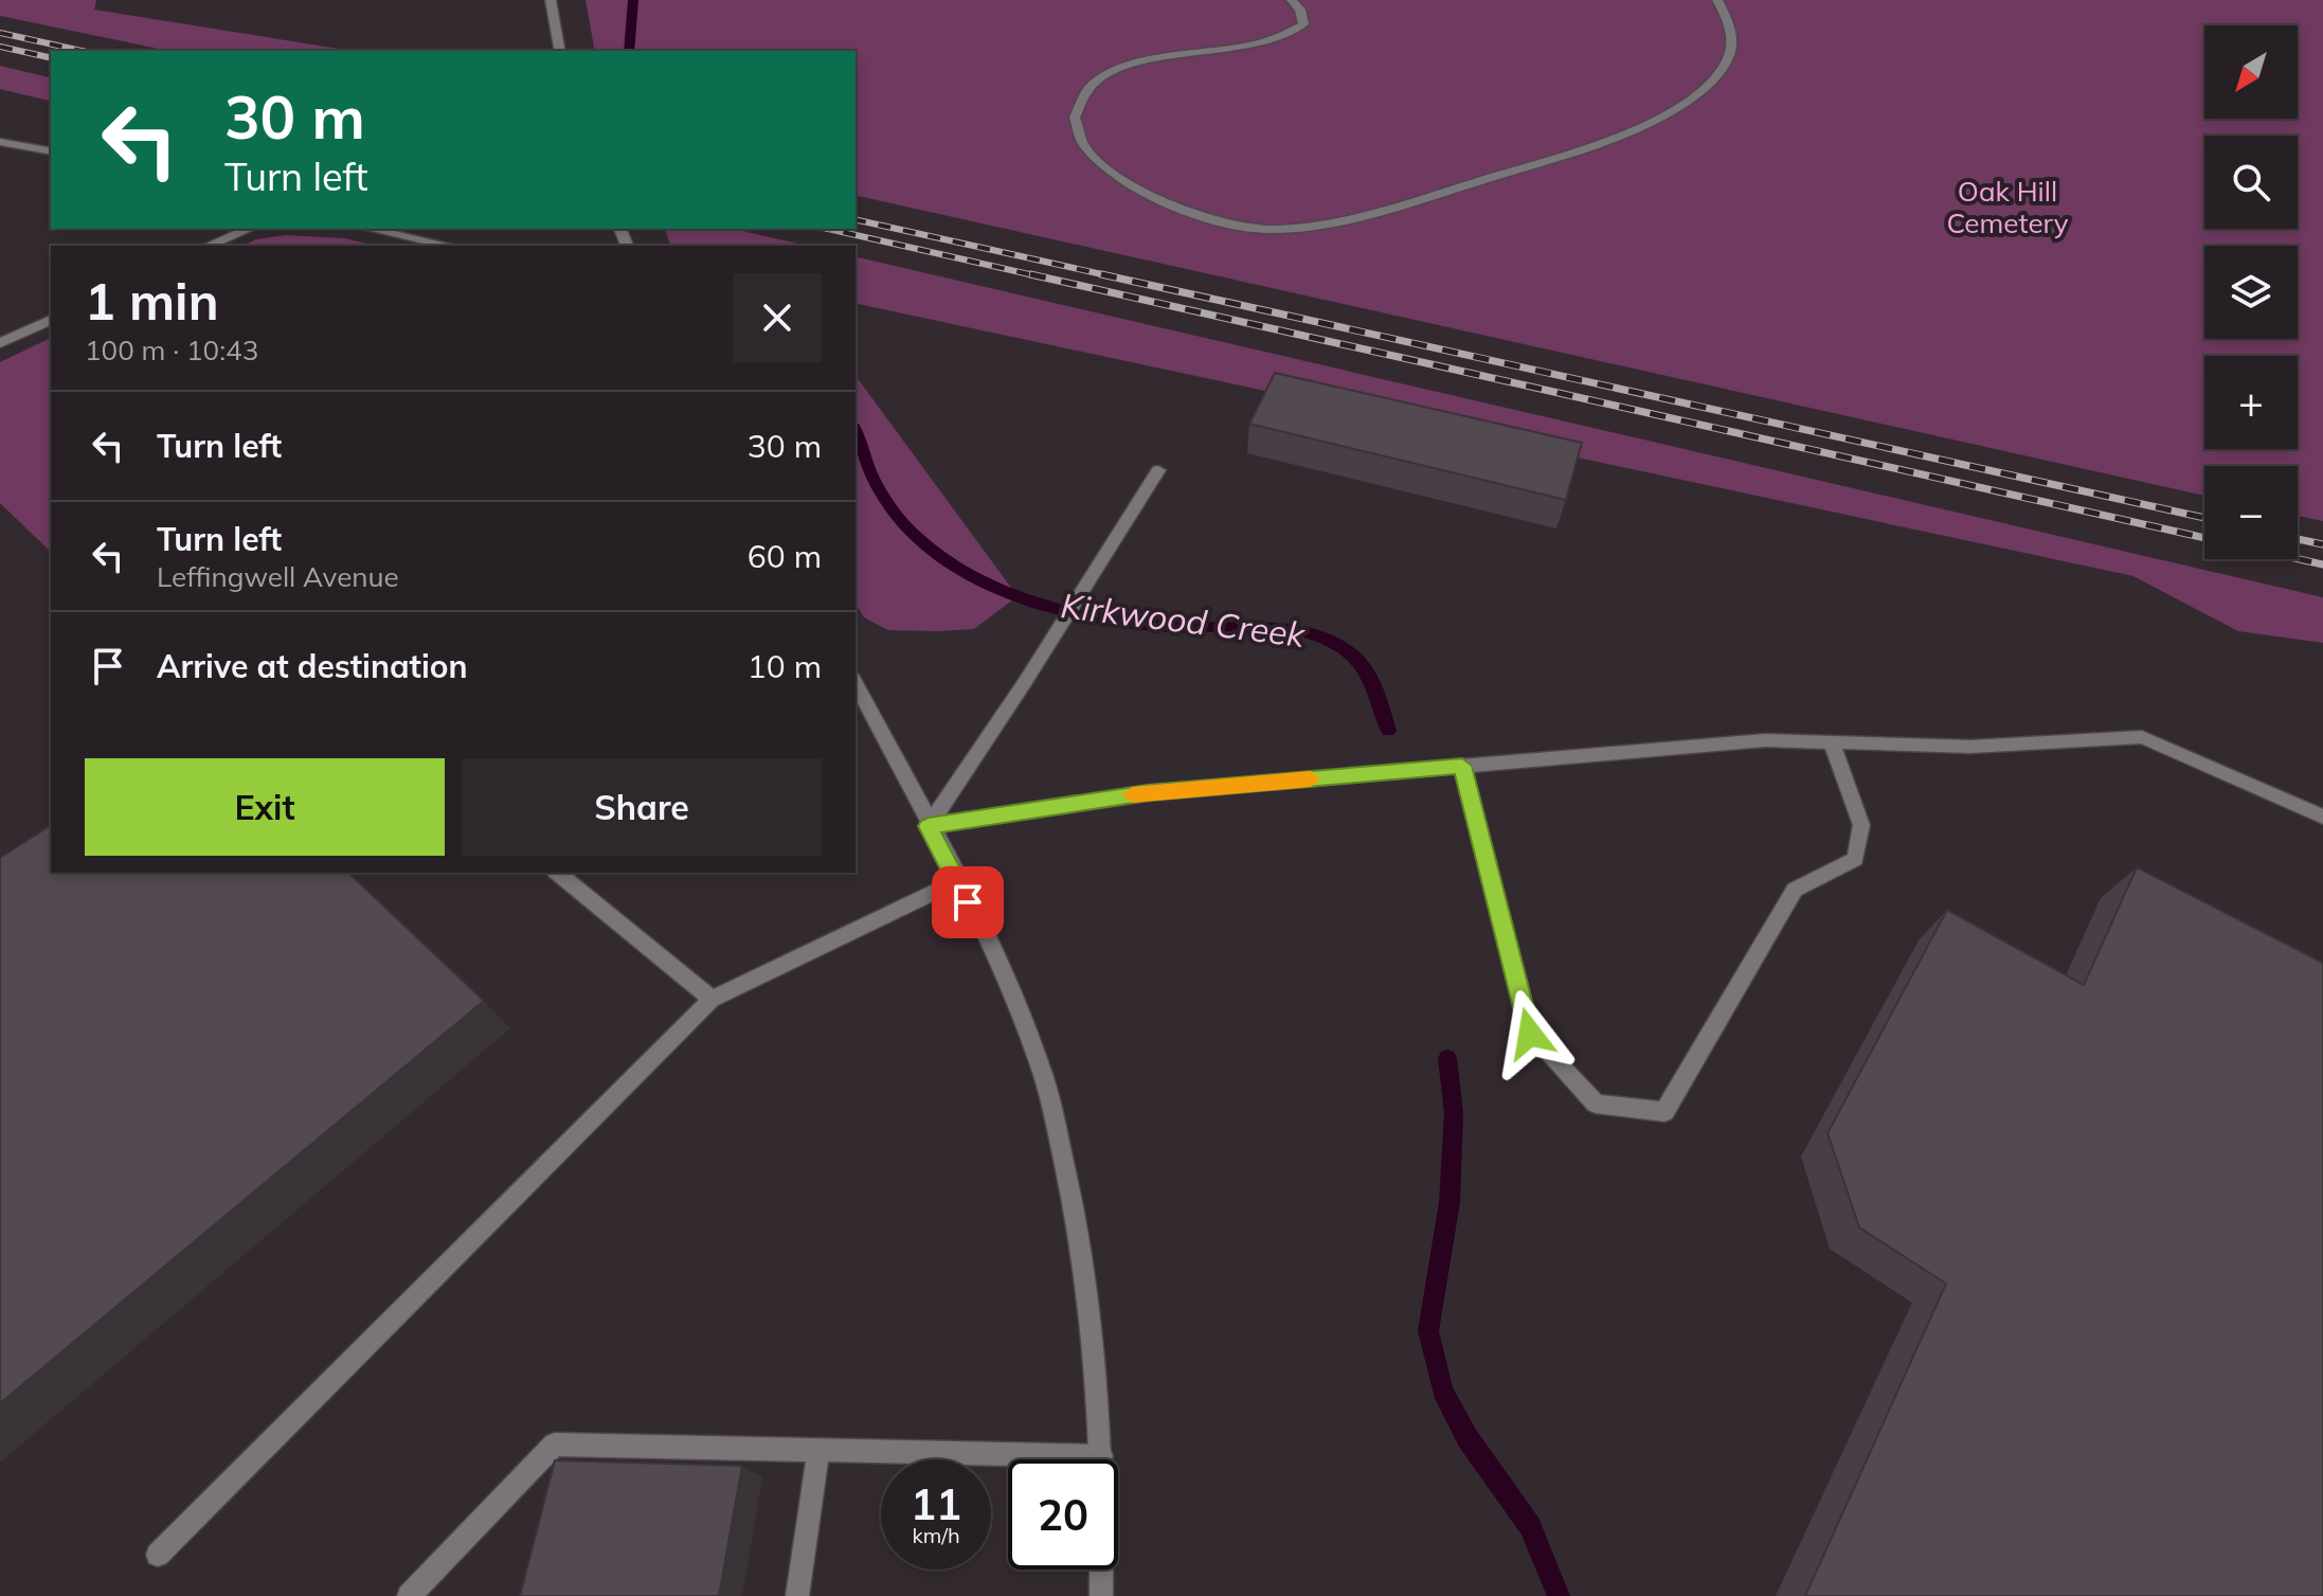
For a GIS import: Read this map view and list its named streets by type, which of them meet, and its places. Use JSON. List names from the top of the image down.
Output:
{
  "water": ["Kirkwood Creek"],
  "parks": ["Oak Hill Cemetery"],
  "north": "bottom left",
  "page": {
    "map_buttons": ["+", "−"],
    "turn": ["30 m", "Turn left"],
    "heading": ["1 min", "100 m · 10:43"],
    "list": [
      {
        "name": "Turn left",
        "value": "30 m"
      },
      {
        "name": "Turn left",
        "note": "Leffingwell Avenue",
        "value": "60 m"
      },
      {
        "name": "Arrive at destination",
        "value": "10 m"
      }
    ],
    "buttons": ["Exit", "Share"],
    "speed": "11 km/h",
    "limit": "20"
  }
}
